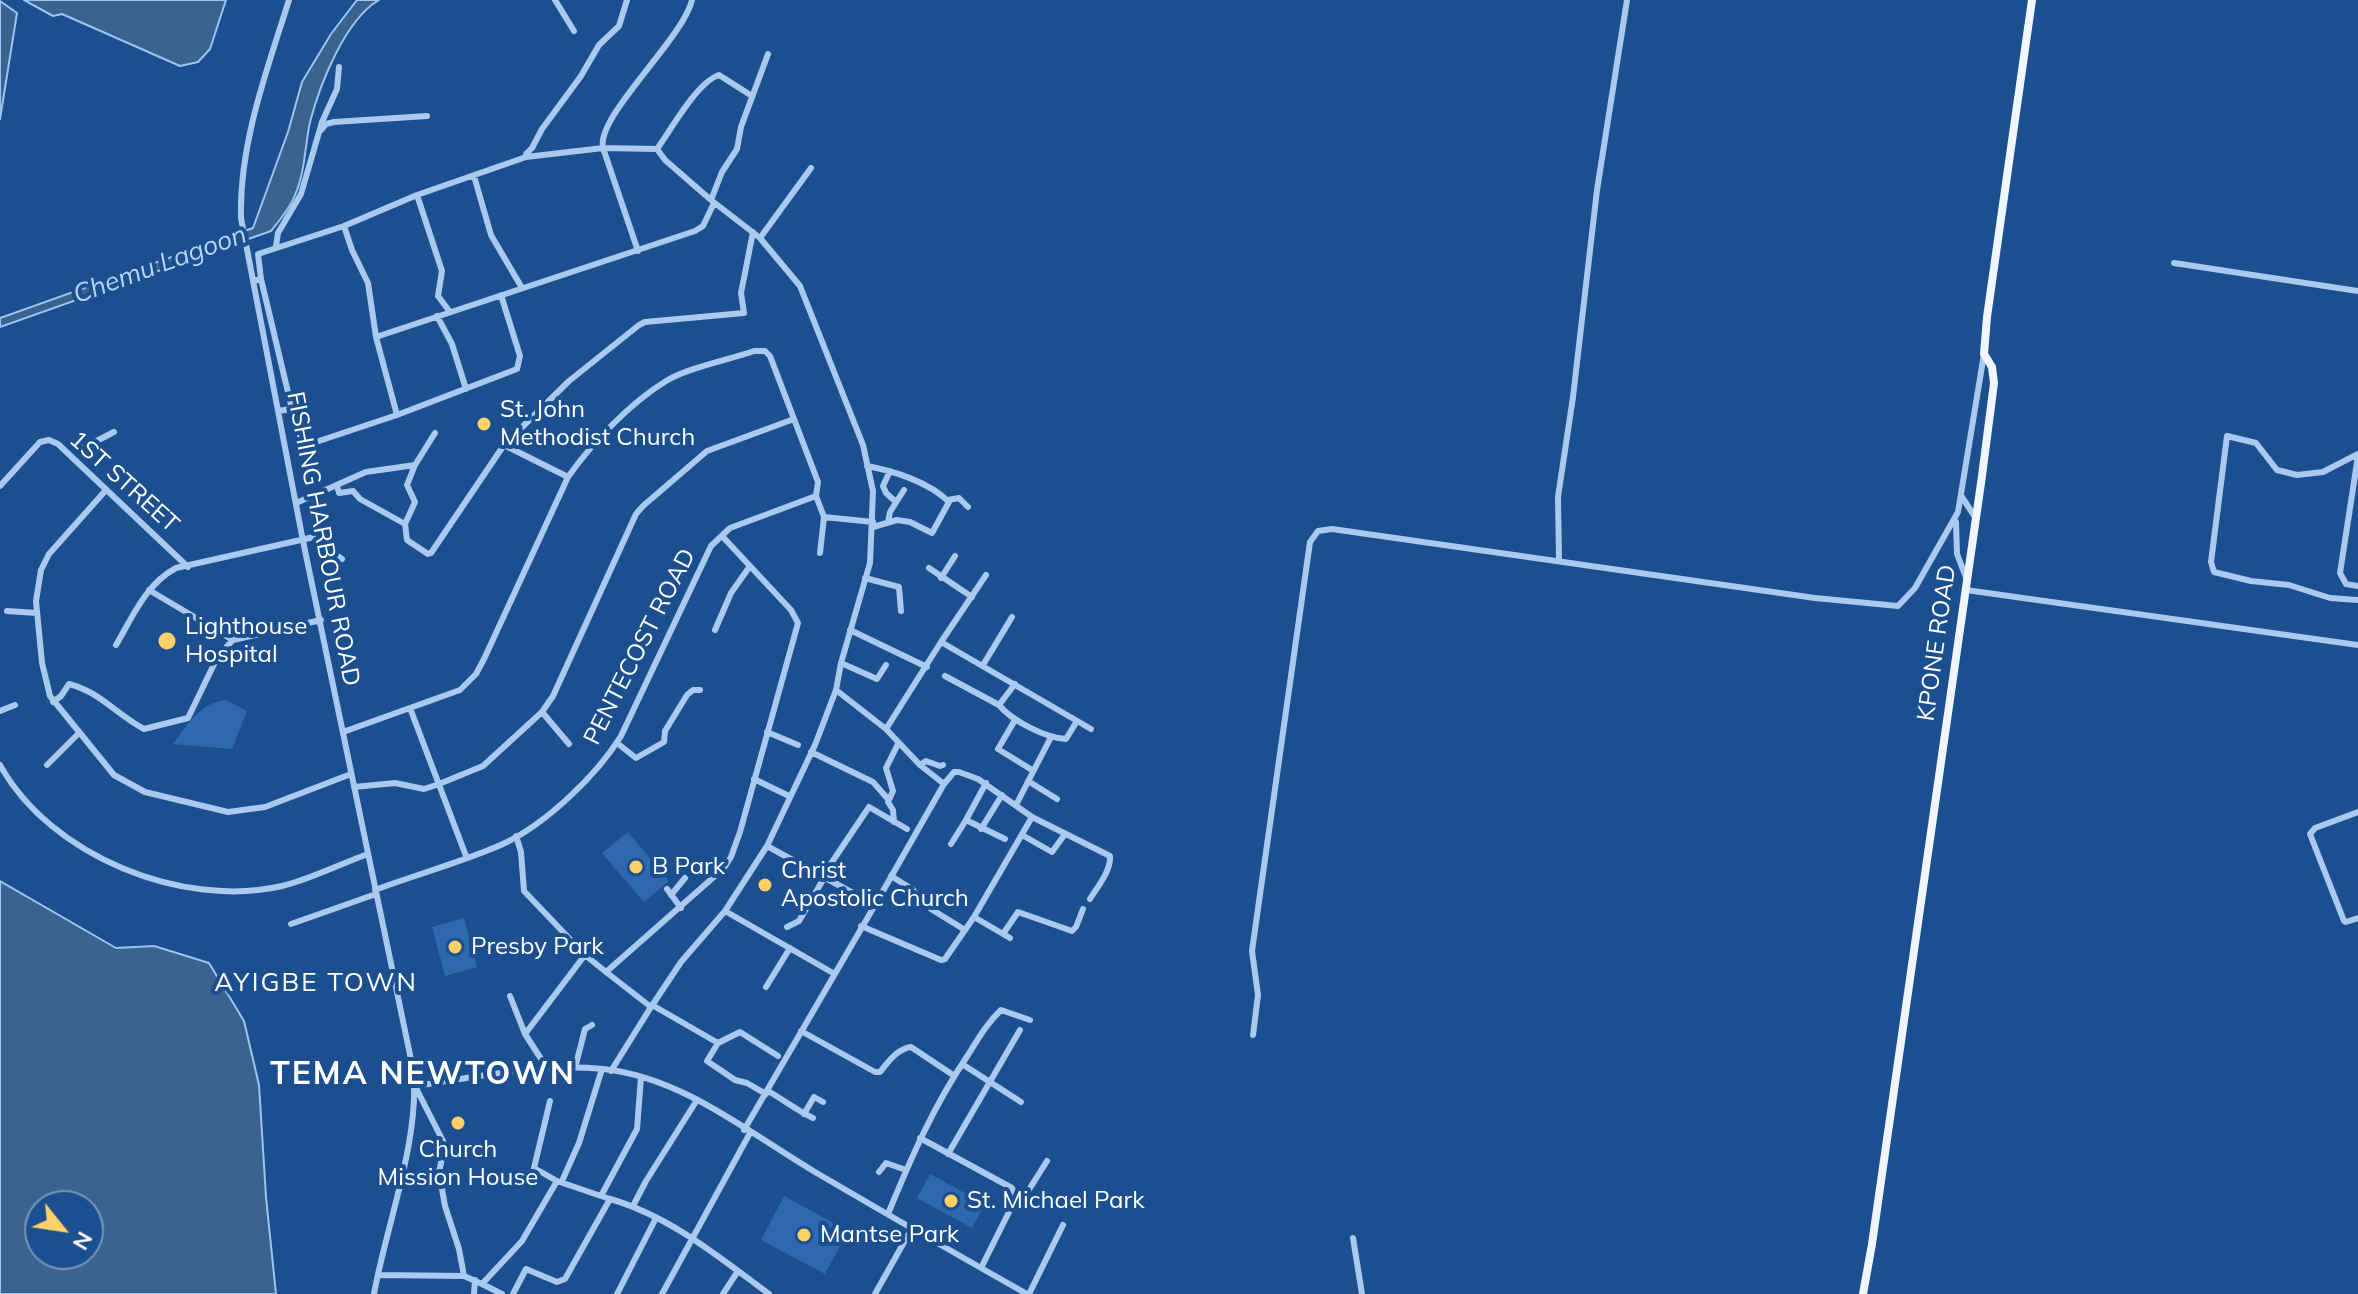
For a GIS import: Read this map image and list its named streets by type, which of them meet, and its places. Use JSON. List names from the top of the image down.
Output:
{
  "streets": {
    "main road": ["KPONE ROAD"],
    "street": ["1ST STREET", "FISHING HARBOUR ROAD", "PENTECOST ROAD"]
  },
  "crossings": [
    ["FISHING HARBOUR ROAD", "PENTECOST ROAD"]
  ],
  "districts": ["AYIGBE TOWN", "TEMA NEWTOWN"],
  "water": ["Chemu Lagoon"],
  "places": [
    "St. John Methodist Church",
    "Lighthouse Hospital",
    "B Park",
    "Christ Apostolic Church",
    "Presby Park",
    "Church Mission House",
    "St. Michael Park",
    "Mantse Park"
  ],
  "north": "bottom right"
}
